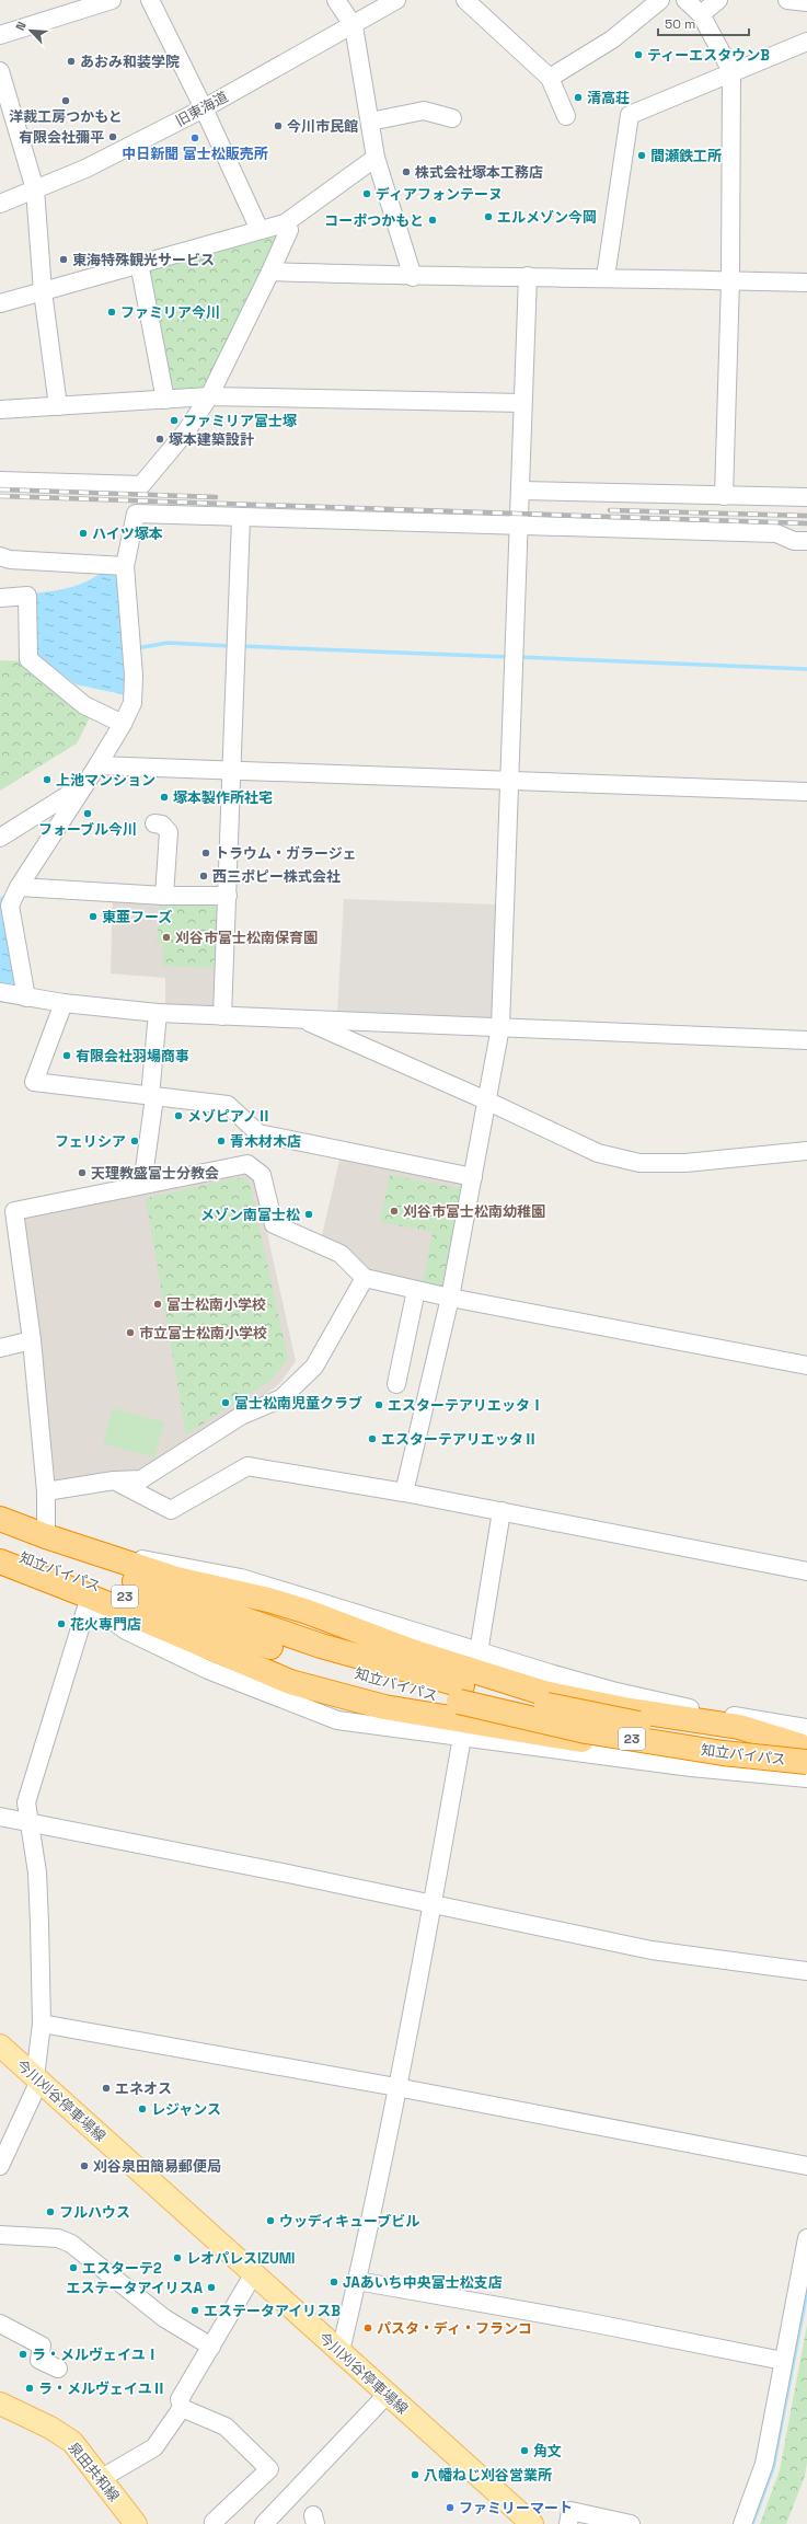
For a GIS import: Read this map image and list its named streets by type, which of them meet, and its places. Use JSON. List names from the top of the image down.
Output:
{
  "streets": {
    "highway": ["知立バイパス", "23"],
    "main road": ["今川刈谷停車場線", "泉田共和線"],
    "street": ["旧東海道"]
  },
  "places": [
    "ティーエスタウンB",
    "あおみ和装学院",
    "清高荘",
    "洋裁工房つかもと",
    "今川市民館",
    "有限会社彌平",
    "中日新聞 富士松販売所",
    "間瀬鉄工所",
    "株式会社塚本工務店",
    "ディアフォンテーヌ",
    "エルメゾン今岡",
    "コーポつかもと",
    "東海特殊観光サービス",
    "ファミリア今川",
    "ファミリア富士塚",
    "塚本建築設計",
    "ハイツ塚本",
    "上池マンション",
    "塚本製作所社宅",
    "フォーブル今川",
    "トラウム・ガラージェ",
    "西三ポピー株式会社",
    "東亜フーズ",
    "刈谷市富士松南保育園",
    "有限会社羽場商事",
    "メゾピアノⅡ",
    "フェリシア",
    "青木材木店",
    "天理教盛富士分教会",
    "刈谷市富士松南幼稚園",
    "メゾン南富士松",
    "富士松南小学校",
    "市立富士松南小学校",
    "富士松南児童クラブ",
    "エスターテアリエッタⅠ",
    "エスターテアリエッタⅡ",
    "花火専門店",
    "エネオス",
    "レジャンス",
    "刈谷泉田簡易郵便局",
    "フルハウス",
    "ウッディキューブビル",
    "レオパレスIZUMI",
    "エスターテ2",
    "JAあいち中央富士松支店",
    "エステータアイリスA",
    "エステータアイリスB",
    "パスタ・ディ・フランコ",
    "ラ・メルヴェイユⅠ",
    "ラ・メルヴェイユⅡ",
    "角文",
    "八幡ねじ刈谷営業所",
    "ファミリーマート"
  ],
  "scale_bar": "50 m",
  "north": "top left"
}
